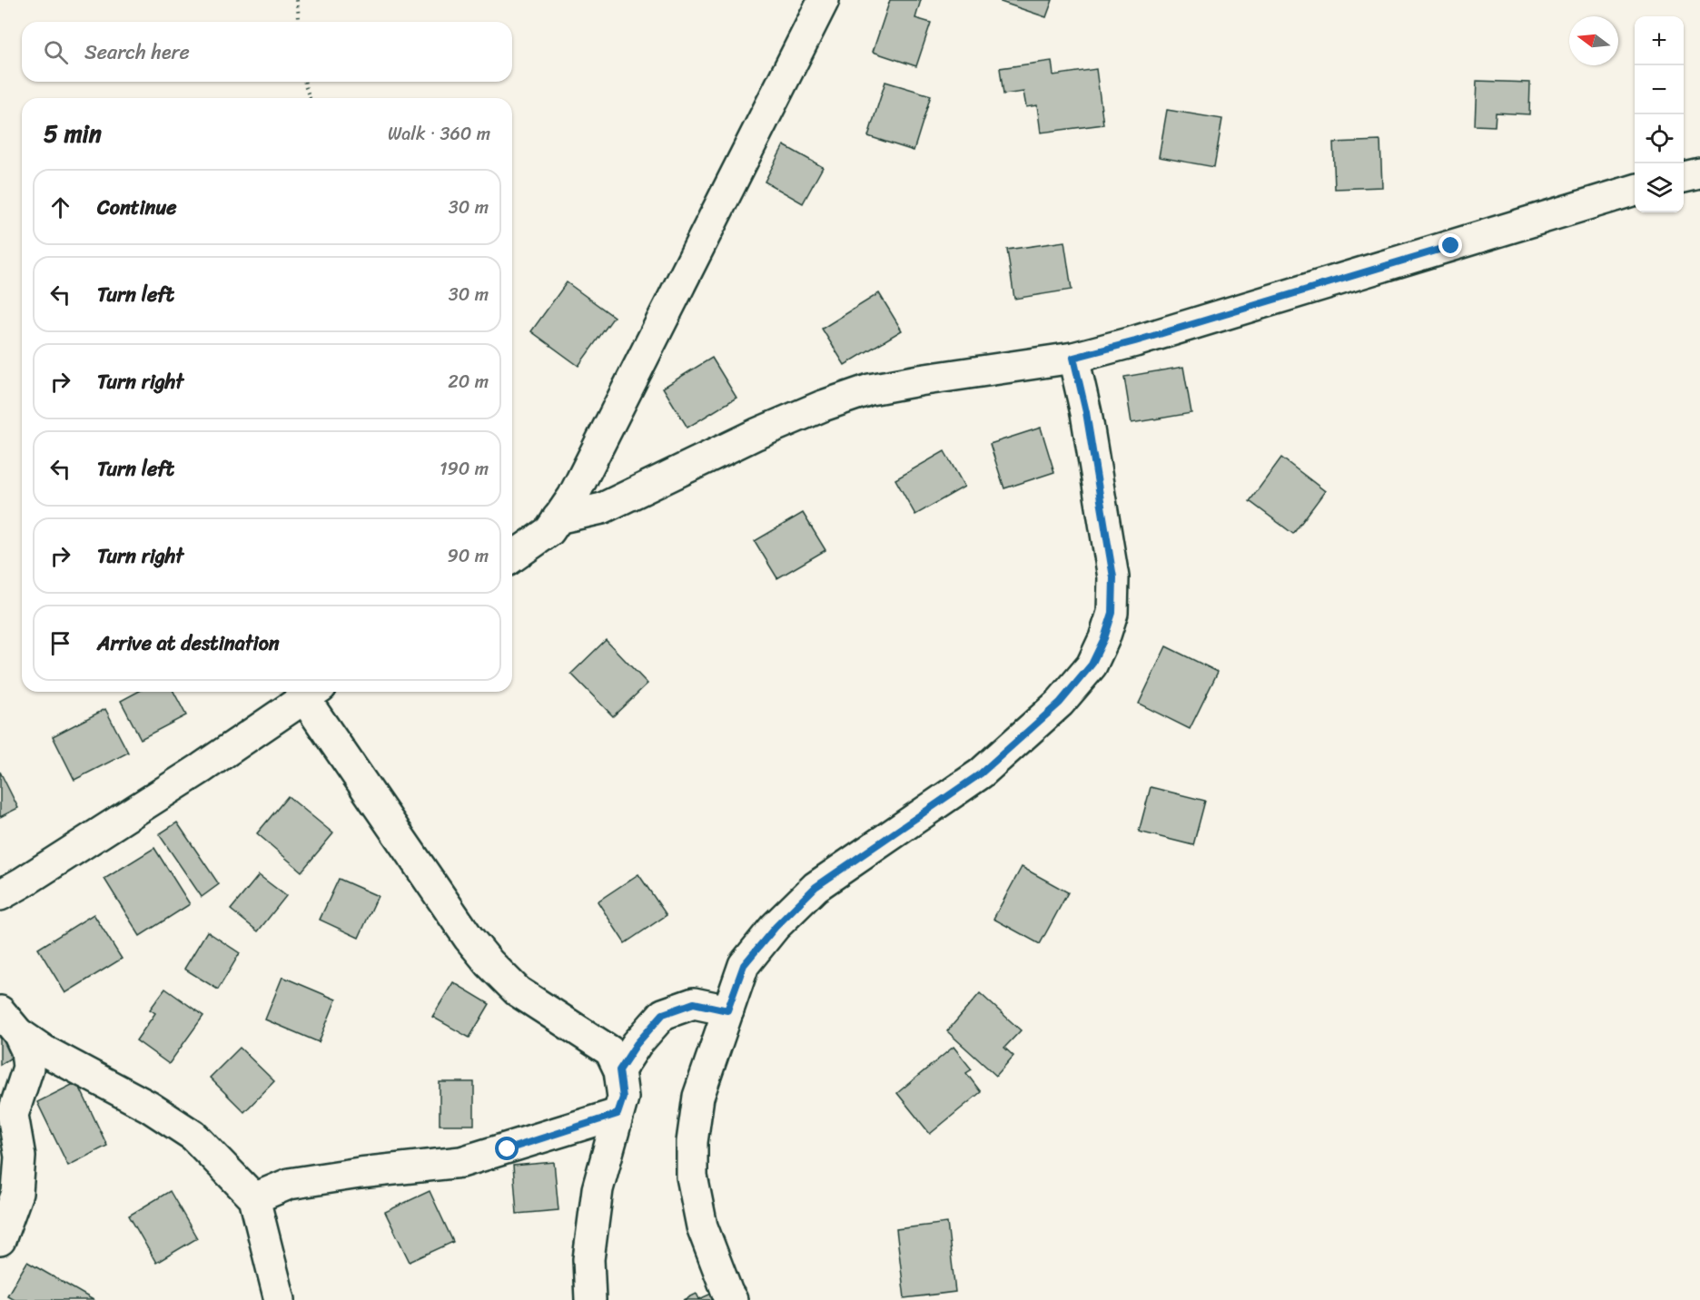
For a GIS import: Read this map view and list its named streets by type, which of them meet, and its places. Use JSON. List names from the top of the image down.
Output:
{
  "north": "left",
  "page": {
    "map_buttons": ["+", "−"],
    "search": "Search here",
    "heading": ["5 min", "Walk · 360 m"],
    "list": [
      ["Continue", "30 m"],
      ["Turn left", "30 m"],
      ["Turn right", "20 m"],
      ["Turn left", "190 m"],
      ["Turn right", "90 m"],
      "Arrive at destination"
    ]
  }
}
